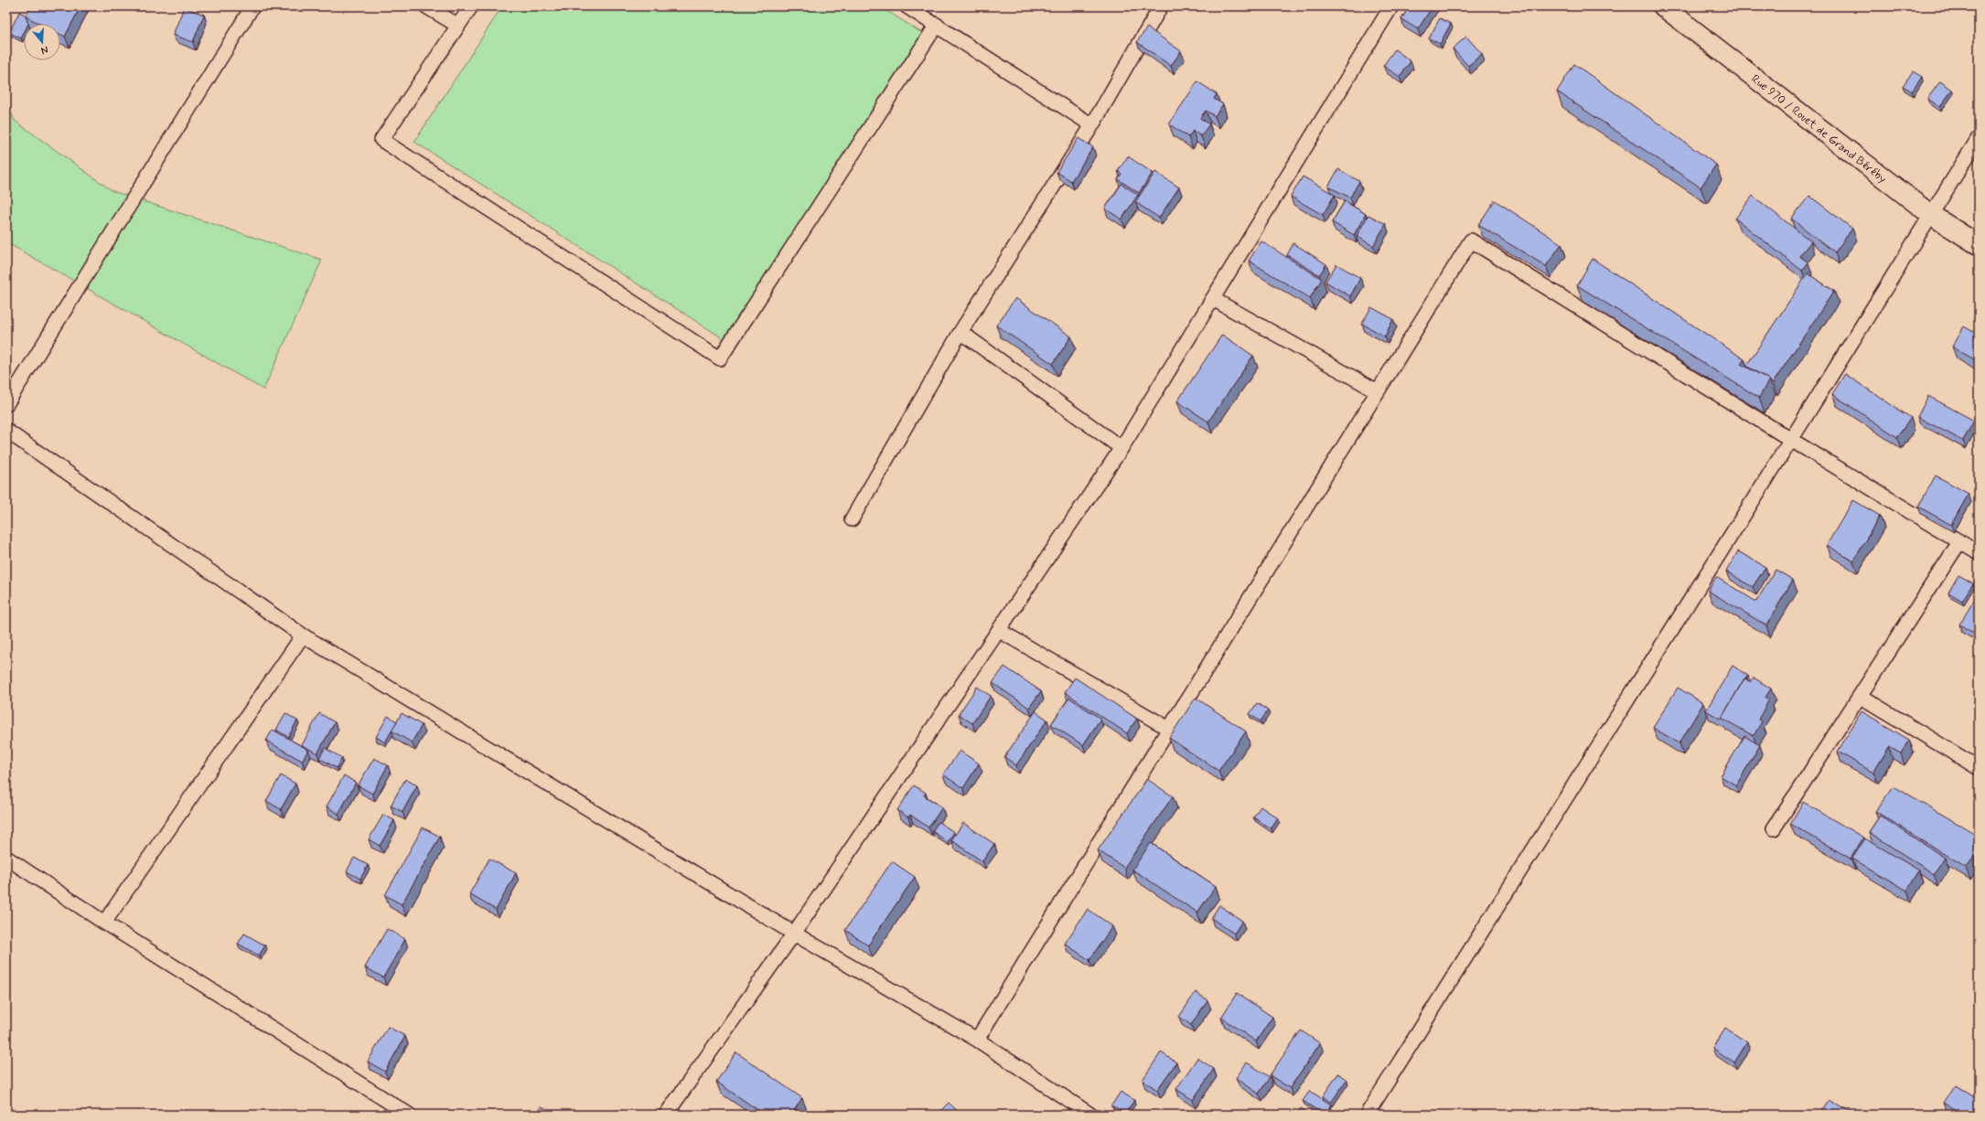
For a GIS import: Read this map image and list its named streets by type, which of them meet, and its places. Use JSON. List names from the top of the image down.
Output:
{
  "streets": {
    "main road": ["Rue 970 / Rouet de Grand Béréby"]
  },
  "north": "bottom"
}
